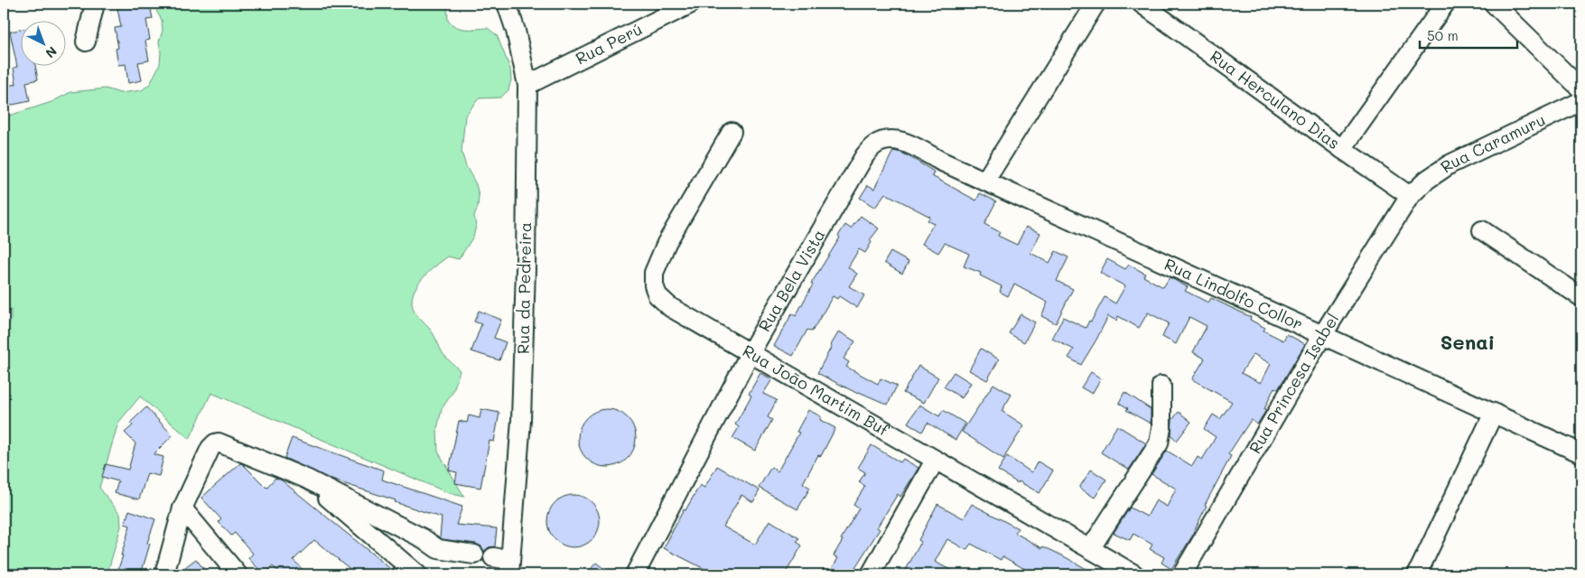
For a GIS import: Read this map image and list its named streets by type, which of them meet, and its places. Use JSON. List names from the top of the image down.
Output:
{
  "streets": {
    "street": [
      "Rua Perú",
      "Rua Herculano Dias",
      "Rua Caramuru",
      "Rua Bela Vista",
      "Rua da Pedreira",
      "Rua Lindolfo Collor",
      "Rua Princesa Isabel",
      "Rua João Martim Buf"
    ]
  },
  "crossings": [
    ["Rua Perú", "Rua da Pedreira"],
    ["Rua Herculano Dias", "Rua Caramuru"],
    ["Rua Herculano Dias", "Rua Princesa Isabel"],
    ["Rua Caramuru", "Rua Princesa Isabel"],
    ["Rua Bela Vista", "Rua Lindolfo Collor"],
    ["Rua Bela Vista", "Rua João Martim Buf"],
    ["Rua Lindolfo Collor", "Rua Princesa Isabel"]
  ],
  "districts": ["Senai"],
  "scale_bar": "50 m",
  "north": "bottom right"
}
